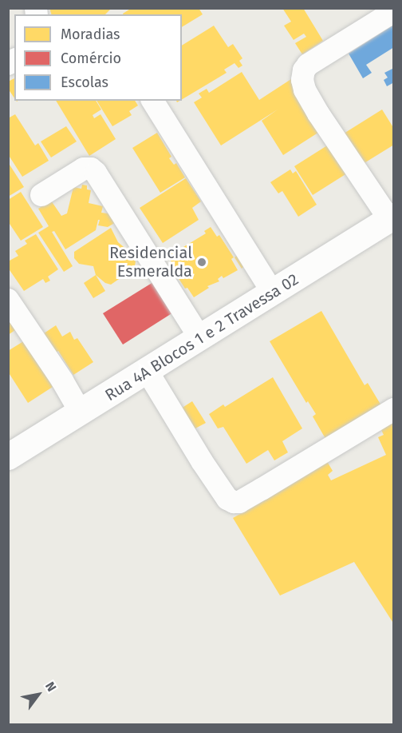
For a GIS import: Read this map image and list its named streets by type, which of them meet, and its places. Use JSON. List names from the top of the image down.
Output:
{
  "streets": {
    "street": ["Rua 4A Blocos 1 e 2 Travessa 02"]
  },
  "places": ["Residencial Esmeralda"],
  "legend": ["Moradias", "Comércio", "Escolas"],
  "north": "top right"
}
